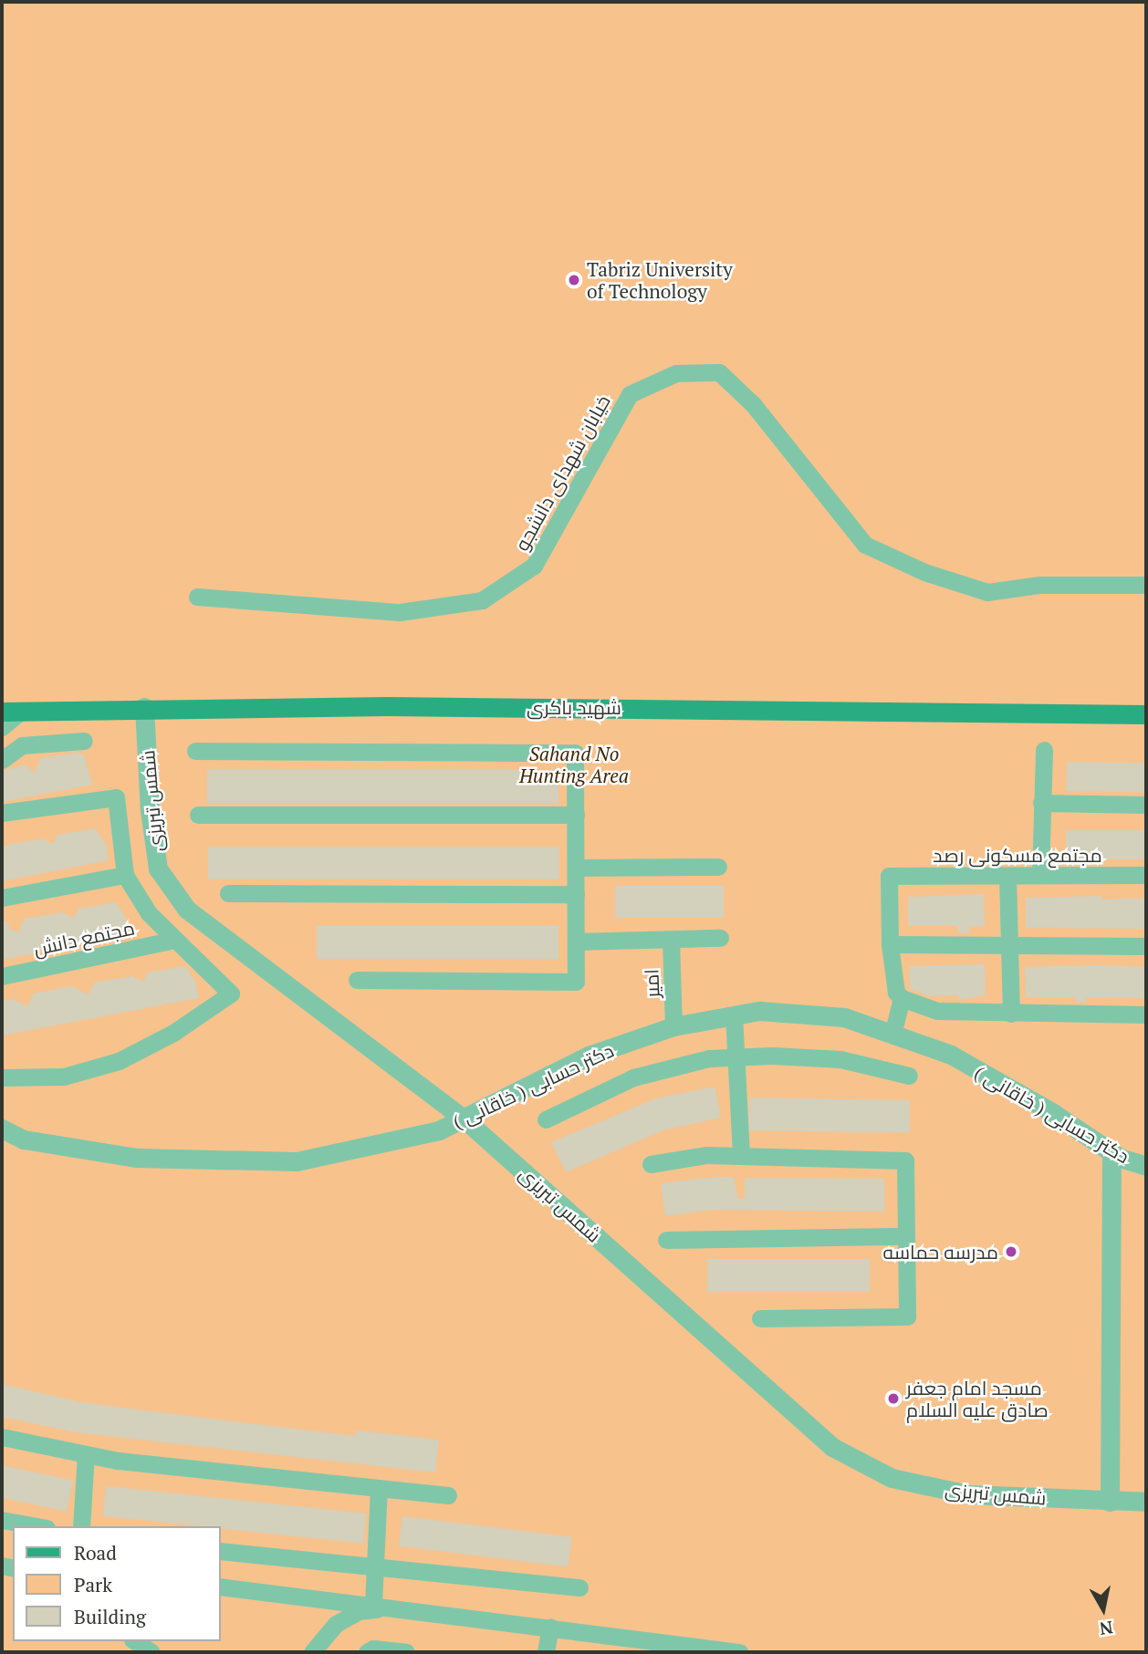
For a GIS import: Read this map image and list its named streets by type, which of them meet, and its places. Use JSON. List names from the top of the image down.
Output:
{
  "streets": {
    "main road": ["شهید باکری"],
    "street": [
      "خیابان شهدای دانشجو",
      "شمس تبریزی",
      "مجتمع مسکونی رصد",
      "مجتمع دانش",
      "امیر",
      "دکتر حسابی ( خاقانی )"
    ]
  },
  "crossings": [
    ["شهید باکری", "شمس تبریزی"],
    ["شمس تبریزی", "دکتر حسابی ( خاقانی )"],
    ["امیر", "دکتر حسابی ( خاقانی )"]
  ],
  "parks": ["Sahand No Hunting Area"],
  "places": ["Tabriz University of Technology", "مدرسه حماسه", "مسجد امام جعفر صادق علیه السلام"],
  "legend": ["Road", "Park", "Building"],
  "north": "bottom"
}
